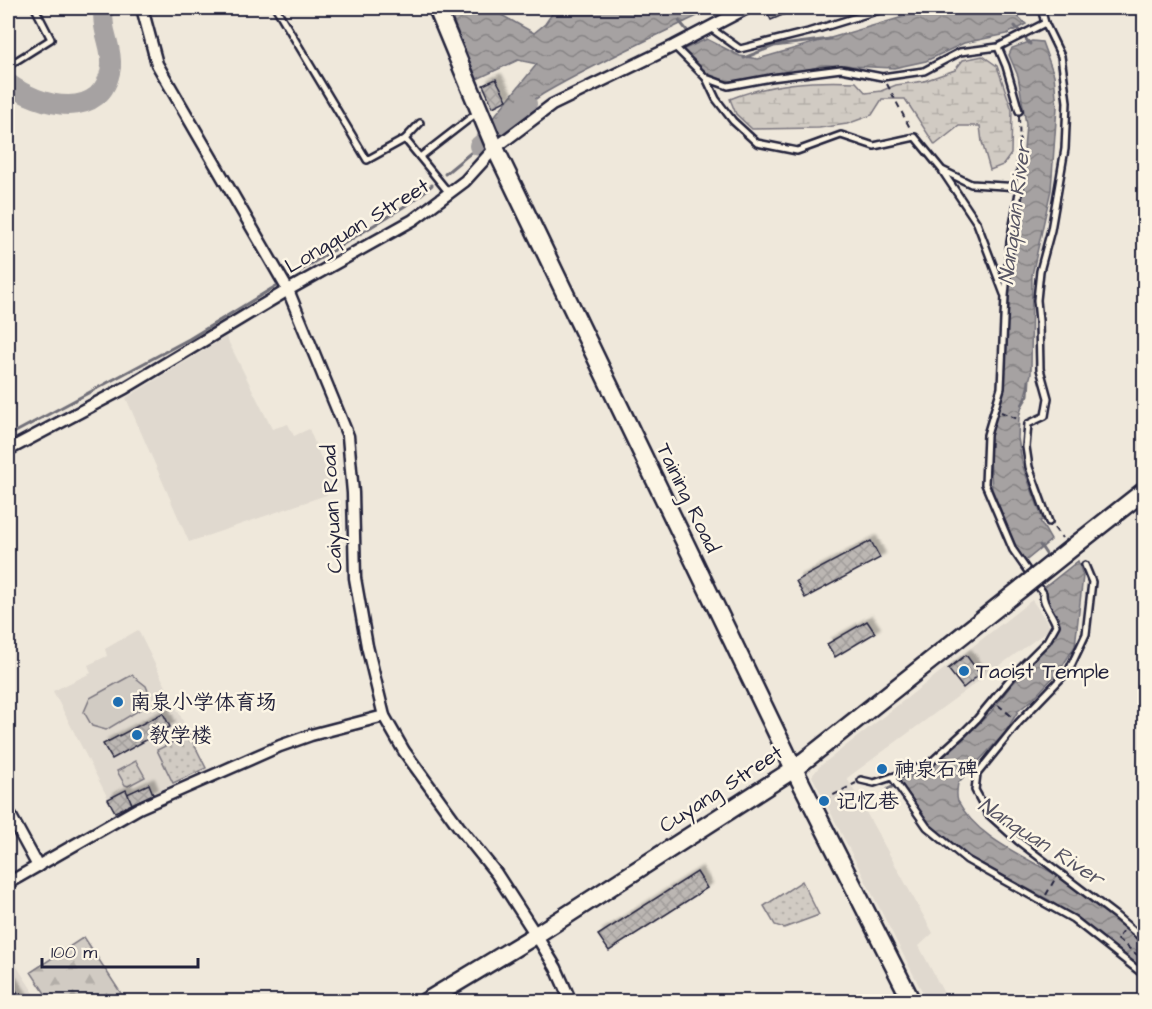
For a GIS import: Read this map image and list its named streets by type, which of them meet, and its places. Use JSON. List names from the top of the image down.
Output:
{
  "streets": {
    "street": [
      "Longquan Street",
      "Taining Road",
      "Caiyuan Road",
      "Cuyang Street"
    ]
  },
  "crossings": [
    ["Longquan Street", "Taining Road"],
    ["Longquan Street", "Caiyuan Road"],
    ["Taining Road", "Cuyang Street"],
    ["Caiyuan Road", "Cuyang Street"]
  ],
  "water": ["Nanquan River"],
  "places": [
    "Taoist Temple",
    "南泉小学体育场",
    "教学楼",
    "神泉石碑",
    "记忆巷"
  ],
  "scale_bar": "100 m"
}
